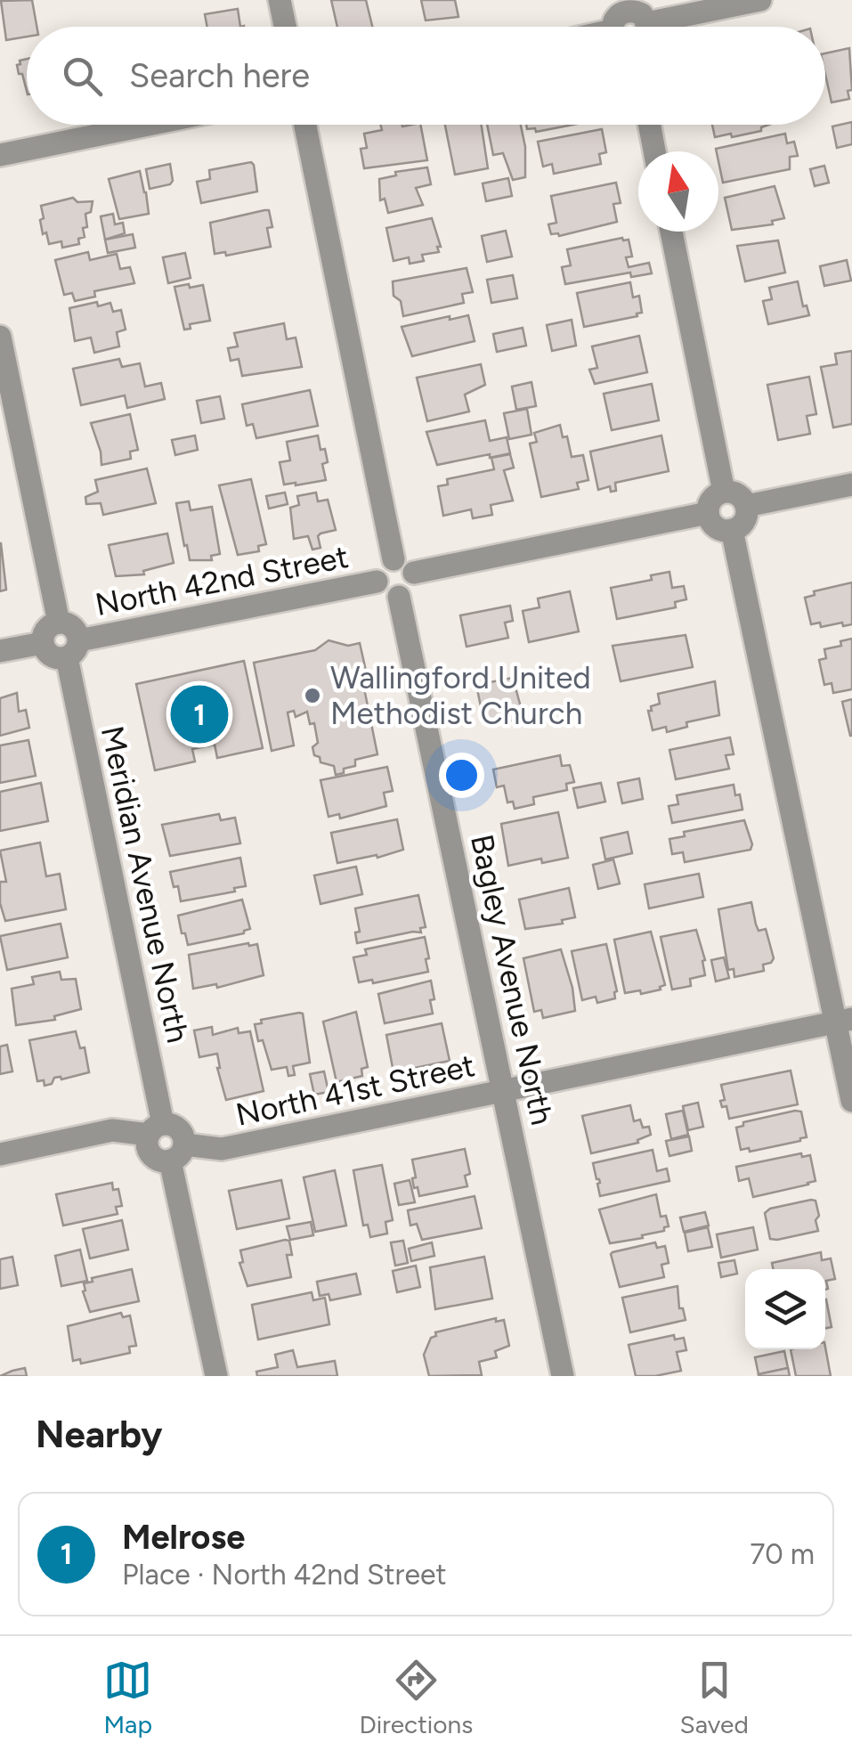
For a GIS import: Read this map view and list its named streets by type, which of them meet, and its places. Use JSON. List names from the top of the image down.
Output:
{
  "streets": {
    "street": [
      "North 42nd Street",
      "Meridian Avenue North",
      "Bagley Avenue North",
      "North 41st Street"
    ]
  },
  "crossings": [
    ["North 42nd Street", "Meridian Avenue North"],
    ["North 42nd Street", "Bagley Avenue North"],
    ["Meridian Avenue North", "North 41st Street"],
    ["Bagley Avenue North", "North 41st Street"]
  ],
  "places": ["Wallingford United Methodist Church"],
  "north": "top",
  "page": {
    "search": "Search here",
    "pins": "1",
    "heading": "Nearby",
    "list": [
      {
        "mark": "1",
        "name": "Melrose",
        "note": "Place · North 42nd Street",
        "value": "70 m"
      }
    ],
    "nav": ["Map", "Directions", "Saved"]
  }
}
